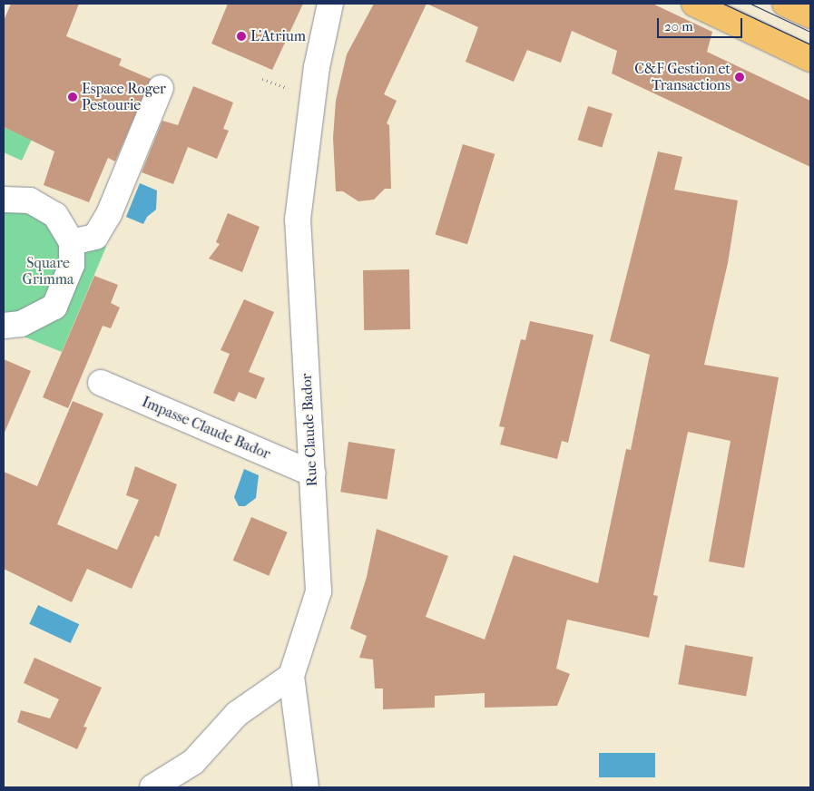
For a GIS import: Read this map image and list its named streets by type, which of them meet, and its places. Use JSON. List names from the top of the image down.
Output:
{
  "streets": {
    "street": ["Impasse Claude Bador", "Rue Claude Bador"]
  },
  "crossings": [
    ["Impasse Claude Bador", "Rue Claude Bador"]
  ],
  "parks": ["Square Grimma"],
  "places": ["L'Atrium", "C&F Gestion et Transactions", "Espace Roger Pestourie"],
  "scale_bar": "20 m"
}
